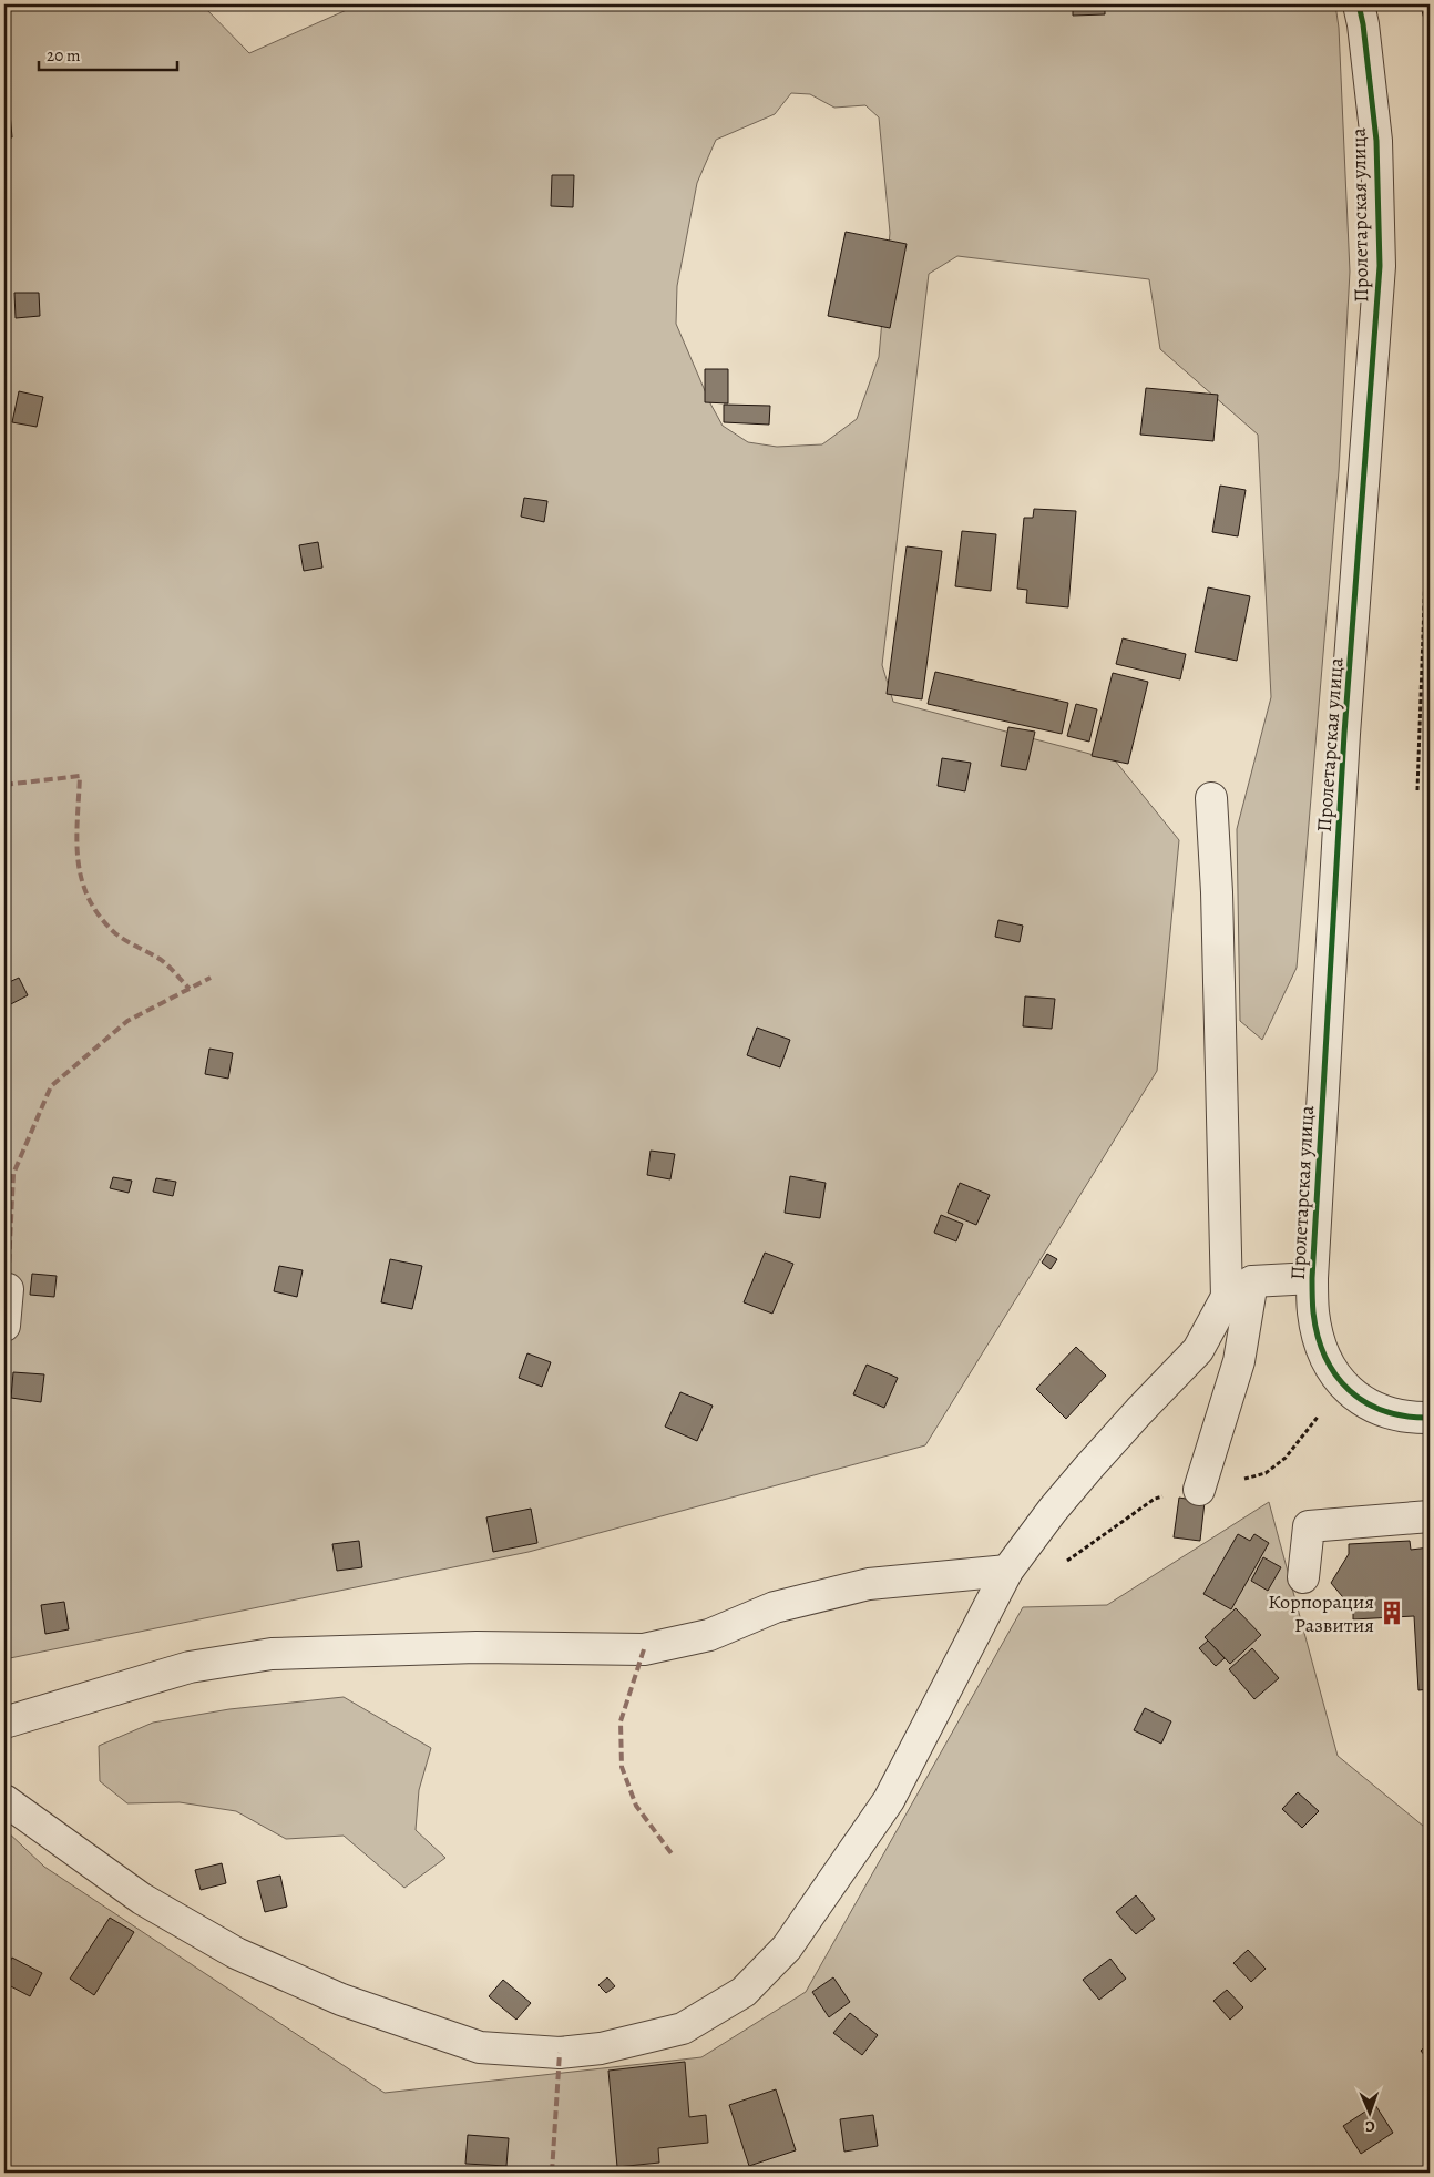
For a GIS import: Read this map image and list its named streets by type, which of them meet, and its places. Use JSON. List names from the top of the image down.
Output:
{
  "streets": {
    "street": ["Пролетарская улица"]
  },
  "places": {
    "building": ["Корпорация Развития"]
  },
  "scale_bar": "20 m",
  "north": "bottom"
}
